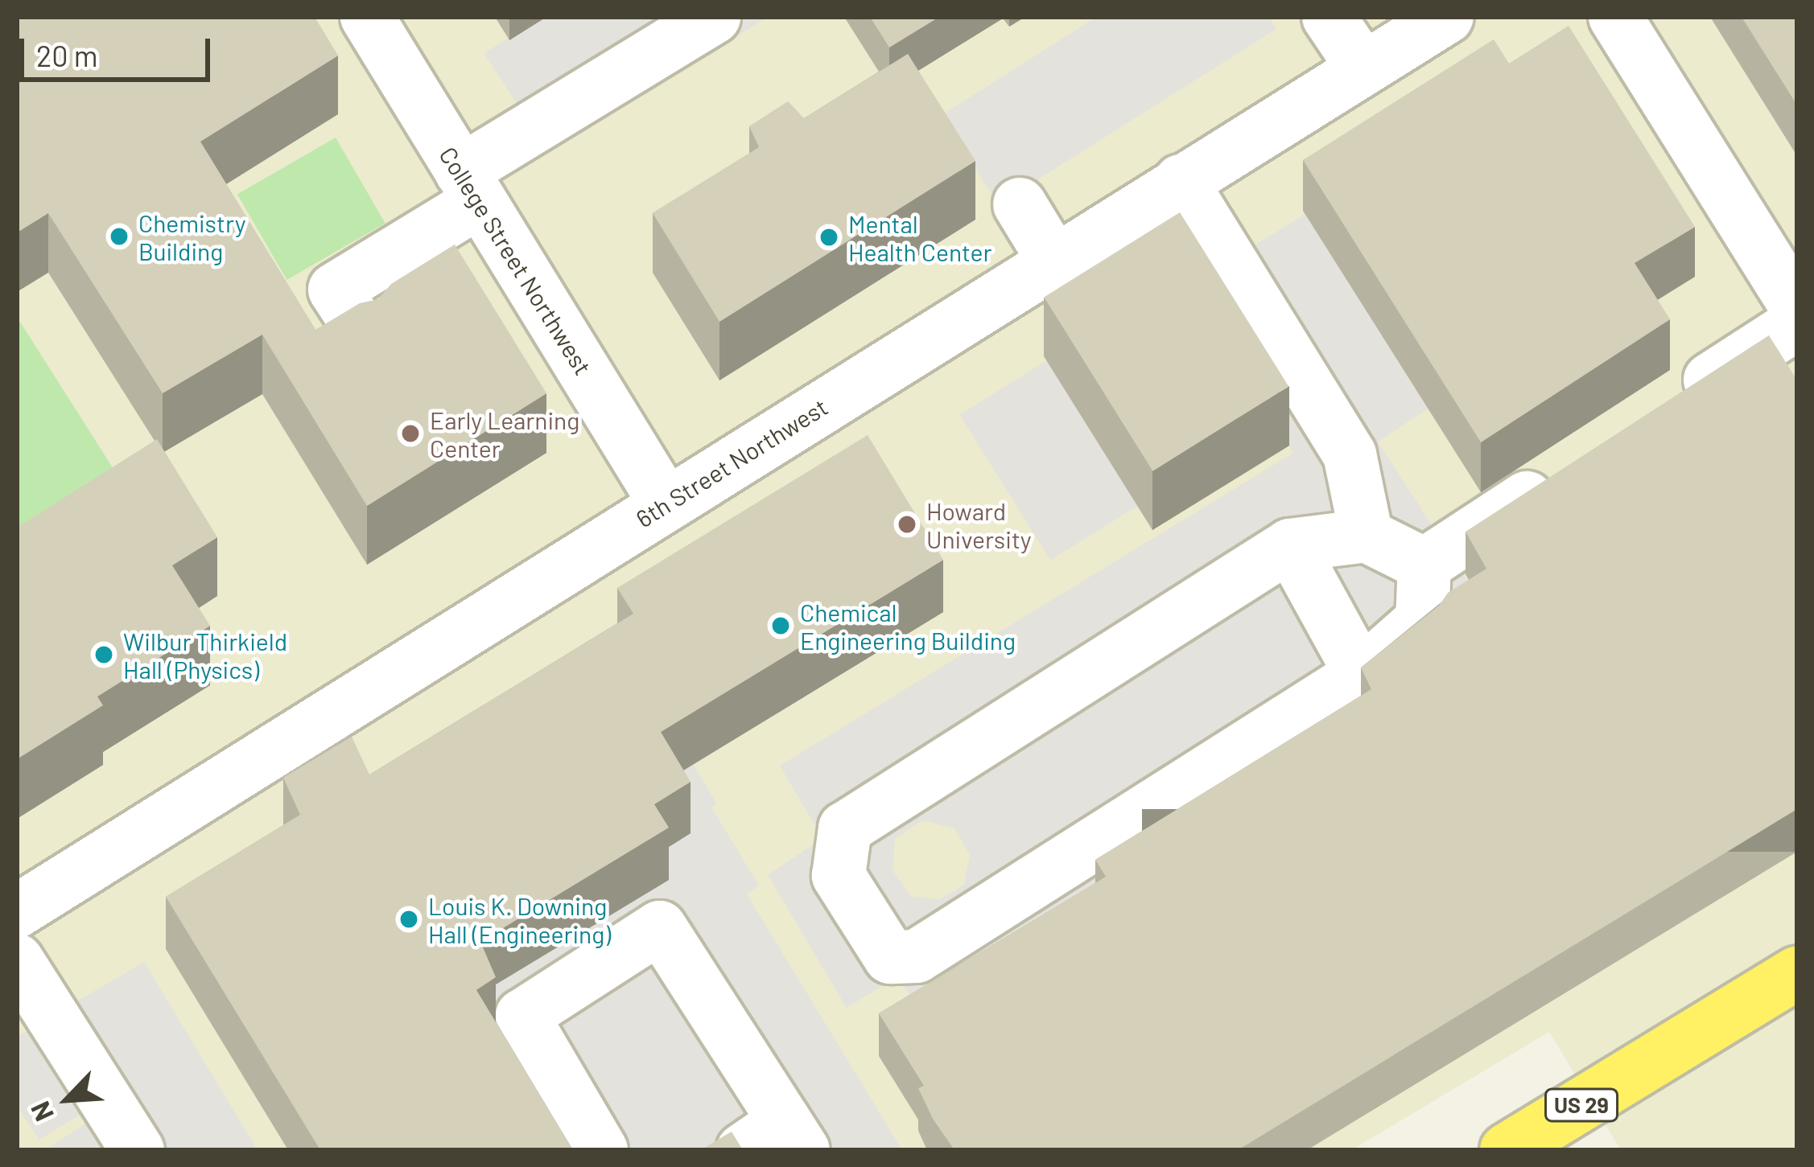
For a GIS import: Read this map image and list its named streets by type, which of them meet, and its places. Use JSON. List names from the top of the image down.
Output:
{
  "streets": {
    "highway": ["US 29"],
    "street": ["College Street Northwest", "6th Street Northwest"]
  },
  "crossings": [
    ["College Street Northwest", "6th Street Northwest"]
  ],
  "places": [
    "Chemistry Building",
    "Mental Health Center",
    "Early Learning Center",
    "Howard University",
    "Chemical Engineering Building",
    "Wilbur Thirkield Hall (Physics)",
    "Louis K. Downing Hall (Engineering)"
  ],
  "scale_bar": "20 m",
  "north": "bottom left"
}
